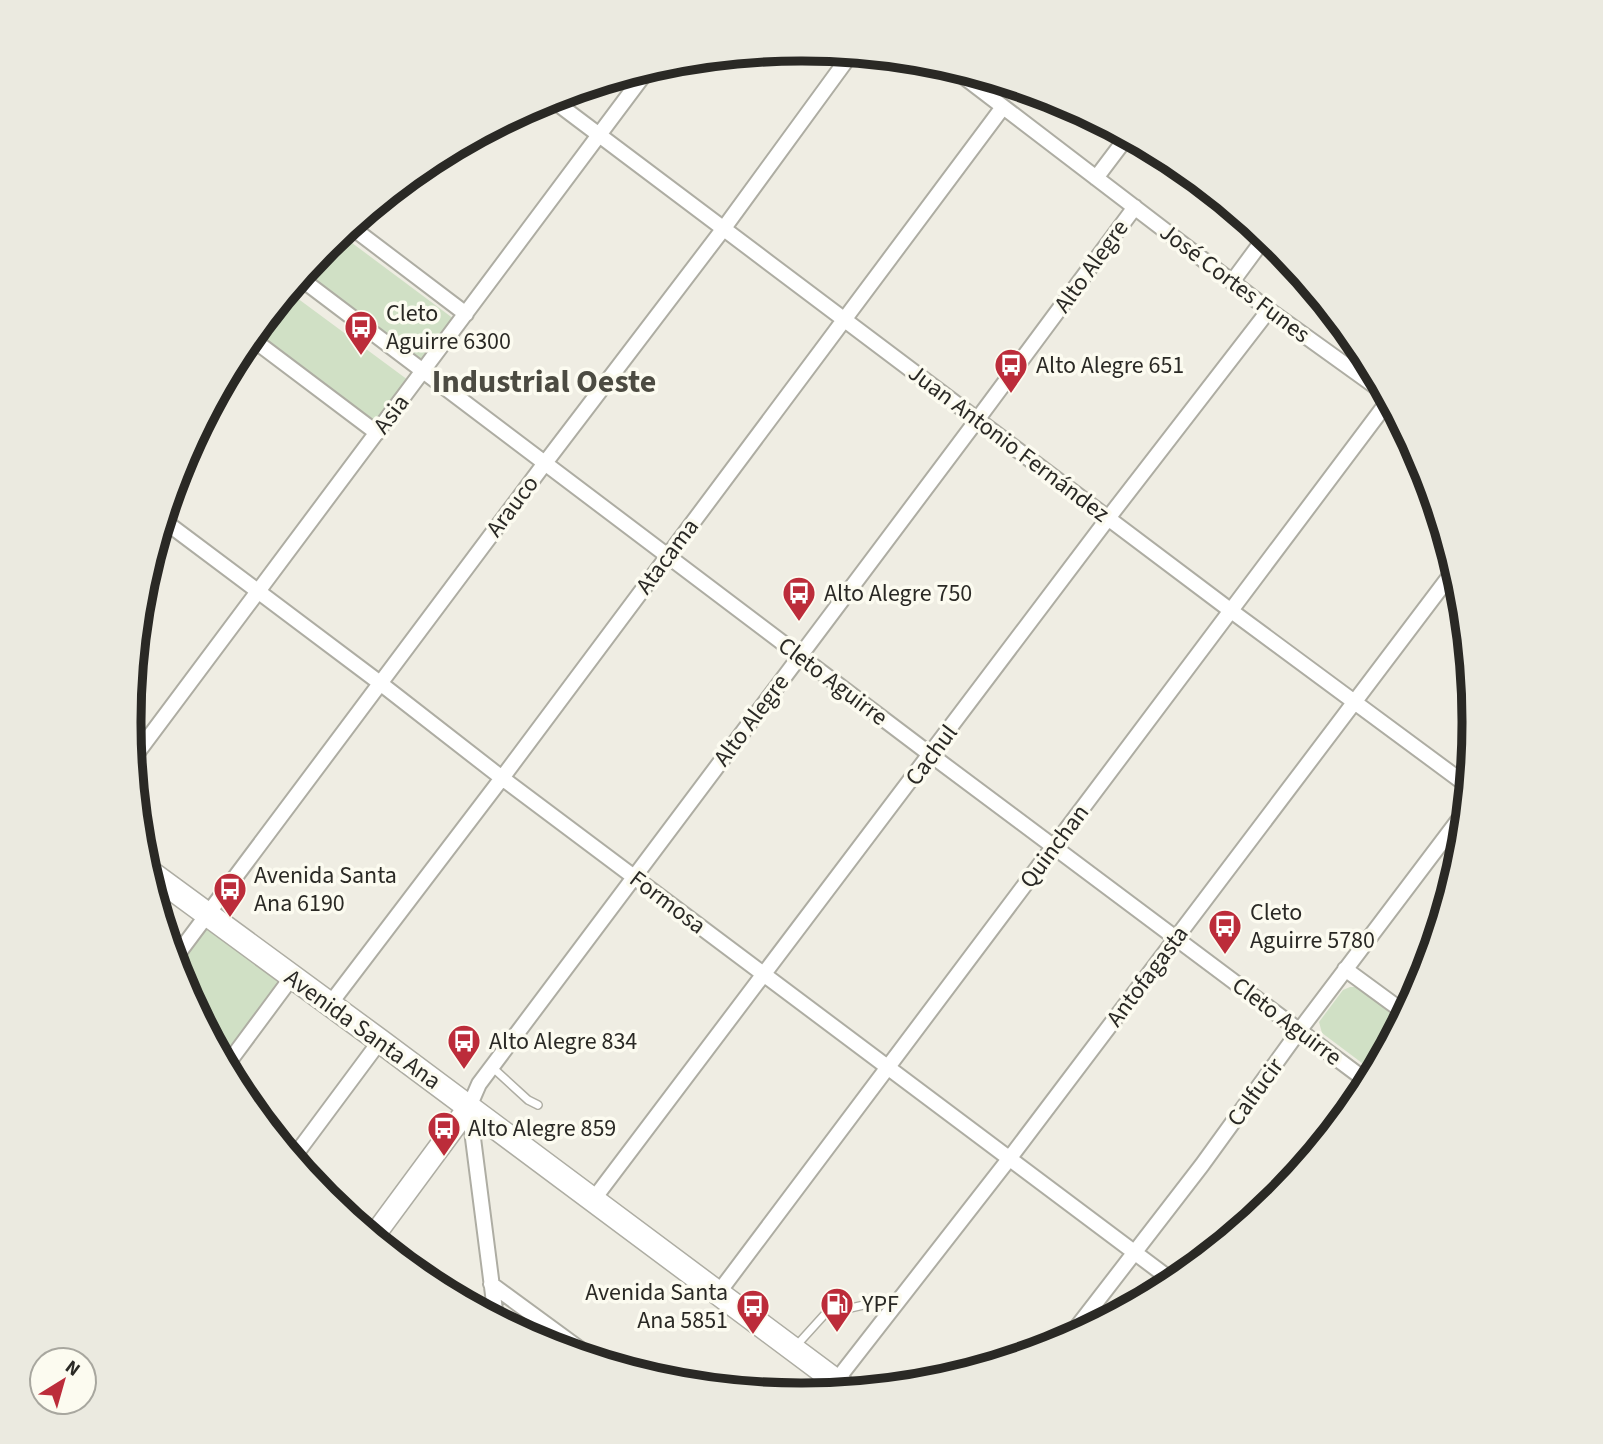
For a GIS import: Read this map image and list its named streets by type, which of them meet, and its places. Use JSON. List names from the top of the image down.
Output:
{
  "streets": {
    "main road": ["Alto Alegre", "Avenida Santa Ana"],
    "street": [
      "José Cortes Funes",
      "Asia",
      "Juan Antonio Fernández",
      "Arauco",
      "Atacama",
      "Cleto Aguirre",
      "Cachul",
      "Quinchan",
      "Formosa",
      "Antofagasta",
      "Calfucir"
    ]
  },
  "crossings": [
    ["Alto Alegre", "José Cortes Funes"],
    ["Alto Alegre", "Juan Antonio Fernández"],
    ["Alto Alegre", "Cleto Aguirre"],
    ["Alto Alegre", "Formosa"],
    ["Alto Alegre", "Avenida Santa Ana"],
    ["José Cortes Funes", "Atacama"],
    ["José Cortes Funes", "Cachul"],
    ["Asia", "Juan Antonio Fernández"],
    ["Asia", "Cleto Aguirre"],
    ["Asia", "Formosa"],
    ["Juan Antonio Fernández", "Arauco"],
    ["Juan Antonio Fernández", "Atacama"],
    ["Juan Antonio Fernández", "Cachul"],
    ["Juan Antonio Fernández", "Quinchan"],
    ["Juan Antonio Fernández", "Antofagasta"],
    ["Arauco", "Cleto Aguirre"],
    ["Arauco", "Formosa"],
    ["Arauco", "Avenida Santa Ana"],
    ["Atacama", "Cleto Aguirre"],
    ["Atacama", "Formosa"],
    ["Atacama", "Avenida Santa Ana"],
    ["Cleto Aguirre", "Cachul"],
    ["Cleto Aguirre", "Quinchan"],
    ["Cleto Aguirre", "Antofagasta"],
    ["Cleto Aguirre", "Calfucir"],
    ["Cachul", "Formosa"],
    ["Cachul", "Avenida Santa Ana"],
    ["Quinchan", "Formosa"],
    ["Quinchan", "Avenida Santa Ana"],
    ["Formosa", "Antofagasta"],
    ["Formosa", "Calfucir"]
  ],
  "districts": ["Industrial Oeste"],
  "places": {
    "bus stop": [
      "Cleto Aguirre 6300",
      "Alto Alegre 651",
      "Alto Alegre 750",
      "Avenida Santa Ana 6190",
      "Cleto Aguirre 5780",
      "Alto Alegre 834",
      "Alto Alegre 859",
      "Avenida Santa Ana 5851"
    ],
    "fuel station": ["YPF"]
  },
  "north": "top right"
}
